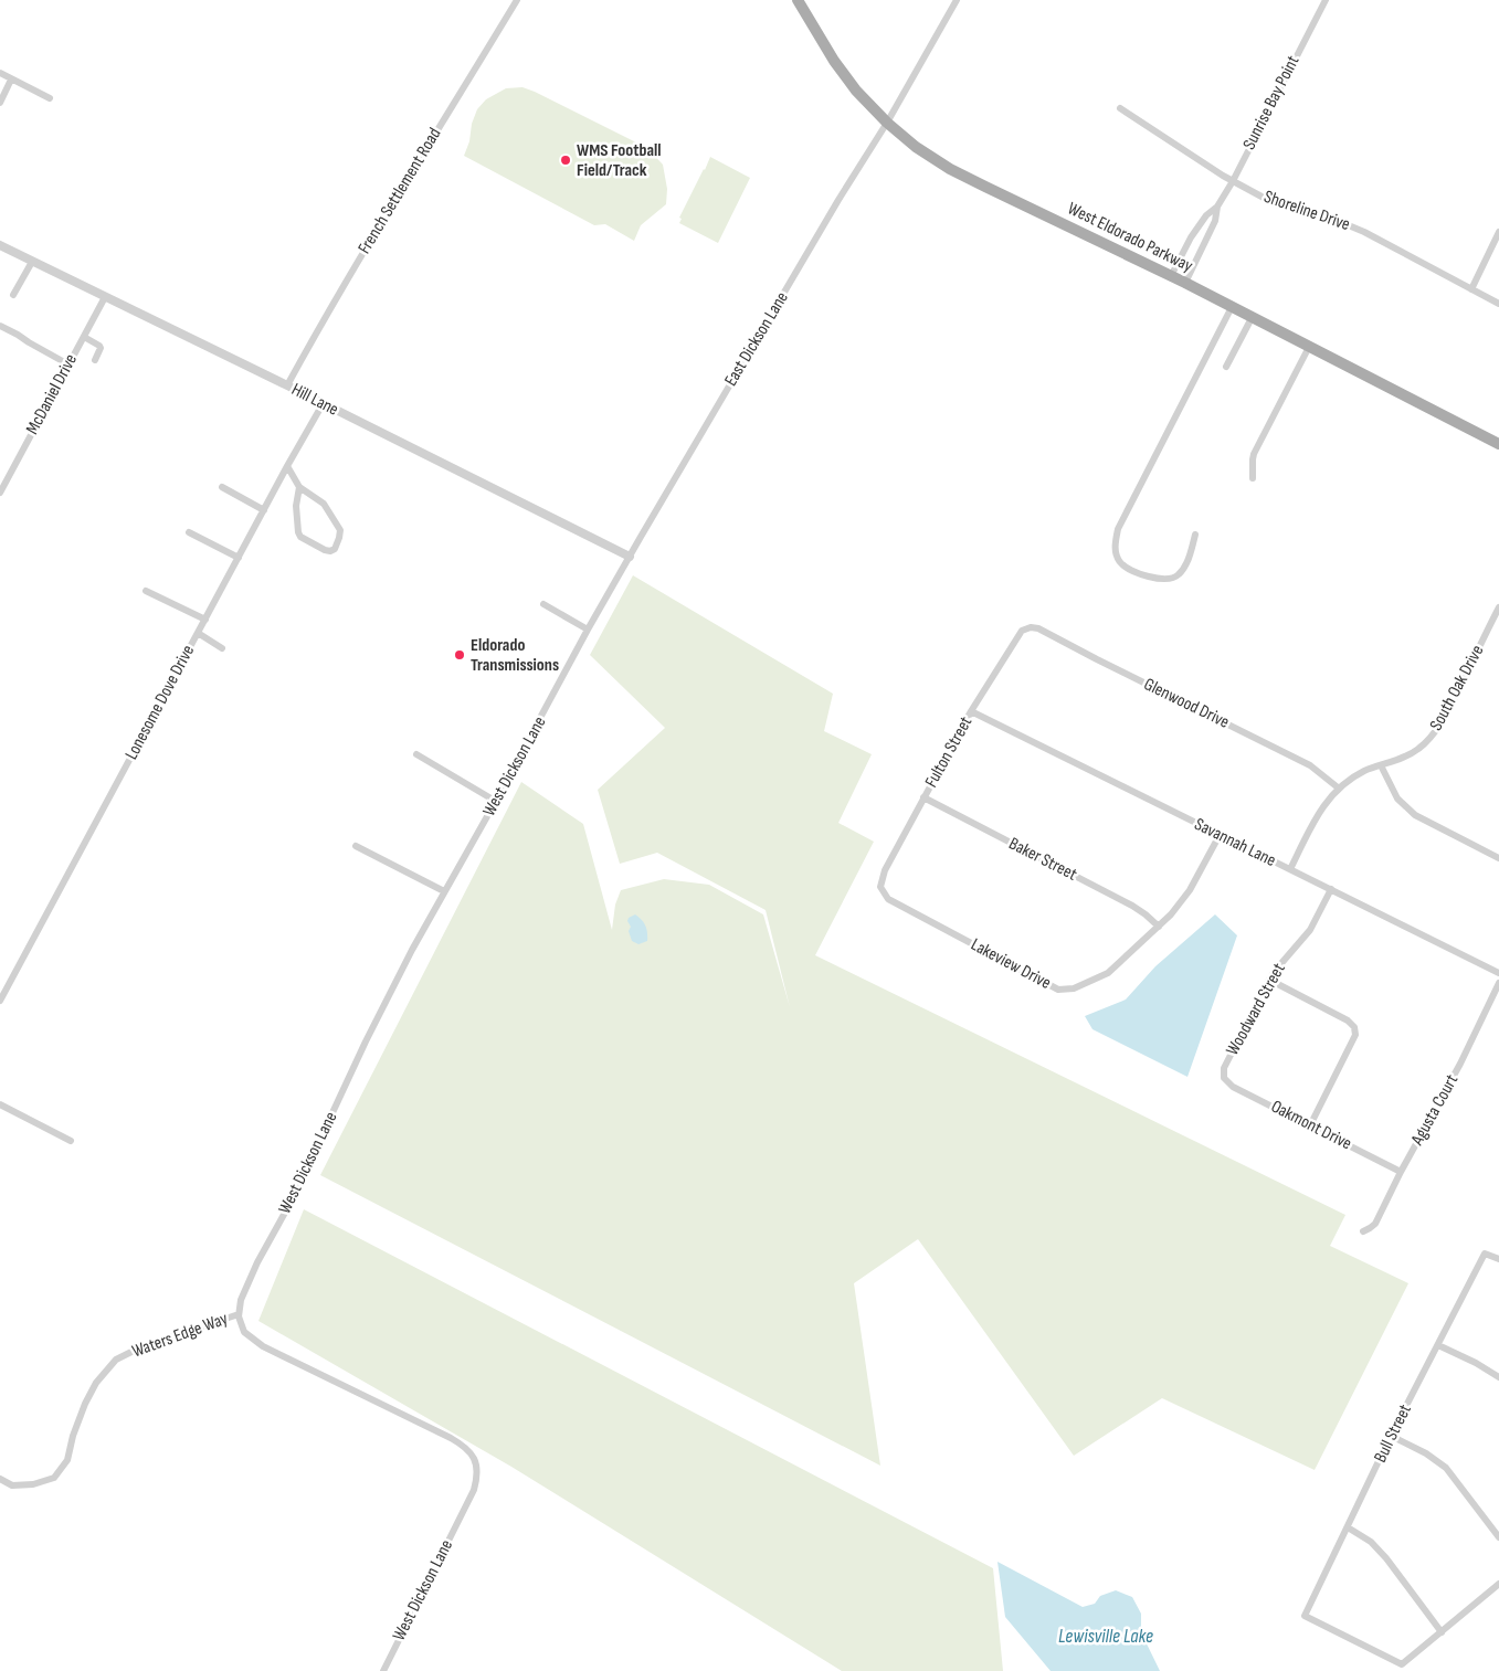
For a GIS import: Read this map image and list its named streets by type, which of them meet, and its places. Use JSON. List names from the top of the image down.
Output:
{
  "streets": {
    "main road": ["West Eldorado Parkway"],
    "street": [
      "Sunrise Bay Point",
      "French Settlement Road",
      "Shoreline Drive",
      "East Dickson Lane",
      "McDaniel Drive",
      "Hill Lane",
      "South Oak Drive",
      "Lonesome Dove Drive",
      "Glenwood Drive",
      "Fulton Street",
      "West Dickson Lane",
      "Savannah Lane",
      "Baker Street",
      "Lakeview Drive",
      "Woodward Street",
      "Agusta Court",
      "Oakmont Drive",
      "Waters Edge Way",
      "Bull Street"
    ]
  },
  "crossings": [
    ["Sunrise Bay Point", "Shoreline Drive"],
    ["Sunrise Bay Point", "West Eldorado Parkway"],
    ["French Settlement Road", "Hill Lane"],
    ["West Eldorado Parkway", "East Dickson Lane"],
    ["East Dickson Lane", "Hill Lane"],
    ["East Dickson Lane", "West Dickson Lane"],
    ["McDaniel Drive", "Hill Lane"],
    ["Hill Lane", "Lonesome Dove Drive"],
    ["Hill Lane", "West Dickson Lane"],
    ["South Oak Drive", "Glenwood Drive"],
    ["South Oak Drive", "Savannah Lane"],
    ["Glenwood Drive", "Fulton Street"],
    ["Fulton Street", "Savannah Lane"],
    ["Fulton Street", "Baker Street"],
    ["Fulton Street", "Lakeview Drive"],
    ["West Dickson Lane", "Waters Edge Way"],
    ["Savannah Lane", "Lakeview Drive"],
    ["Savannah Lane", "Woodward Street"],
    ["Baker Street", "Lakeview Drive"],
    ["Woodward Street", "Oakmont Drive"],
    ["Agusta Court", "Oakmont Drive"]
  ],
  "water": ["Lewisville Lake"],
  "places": ["WMS Football Field/Track", "Eldorado Transmissions"]
}
